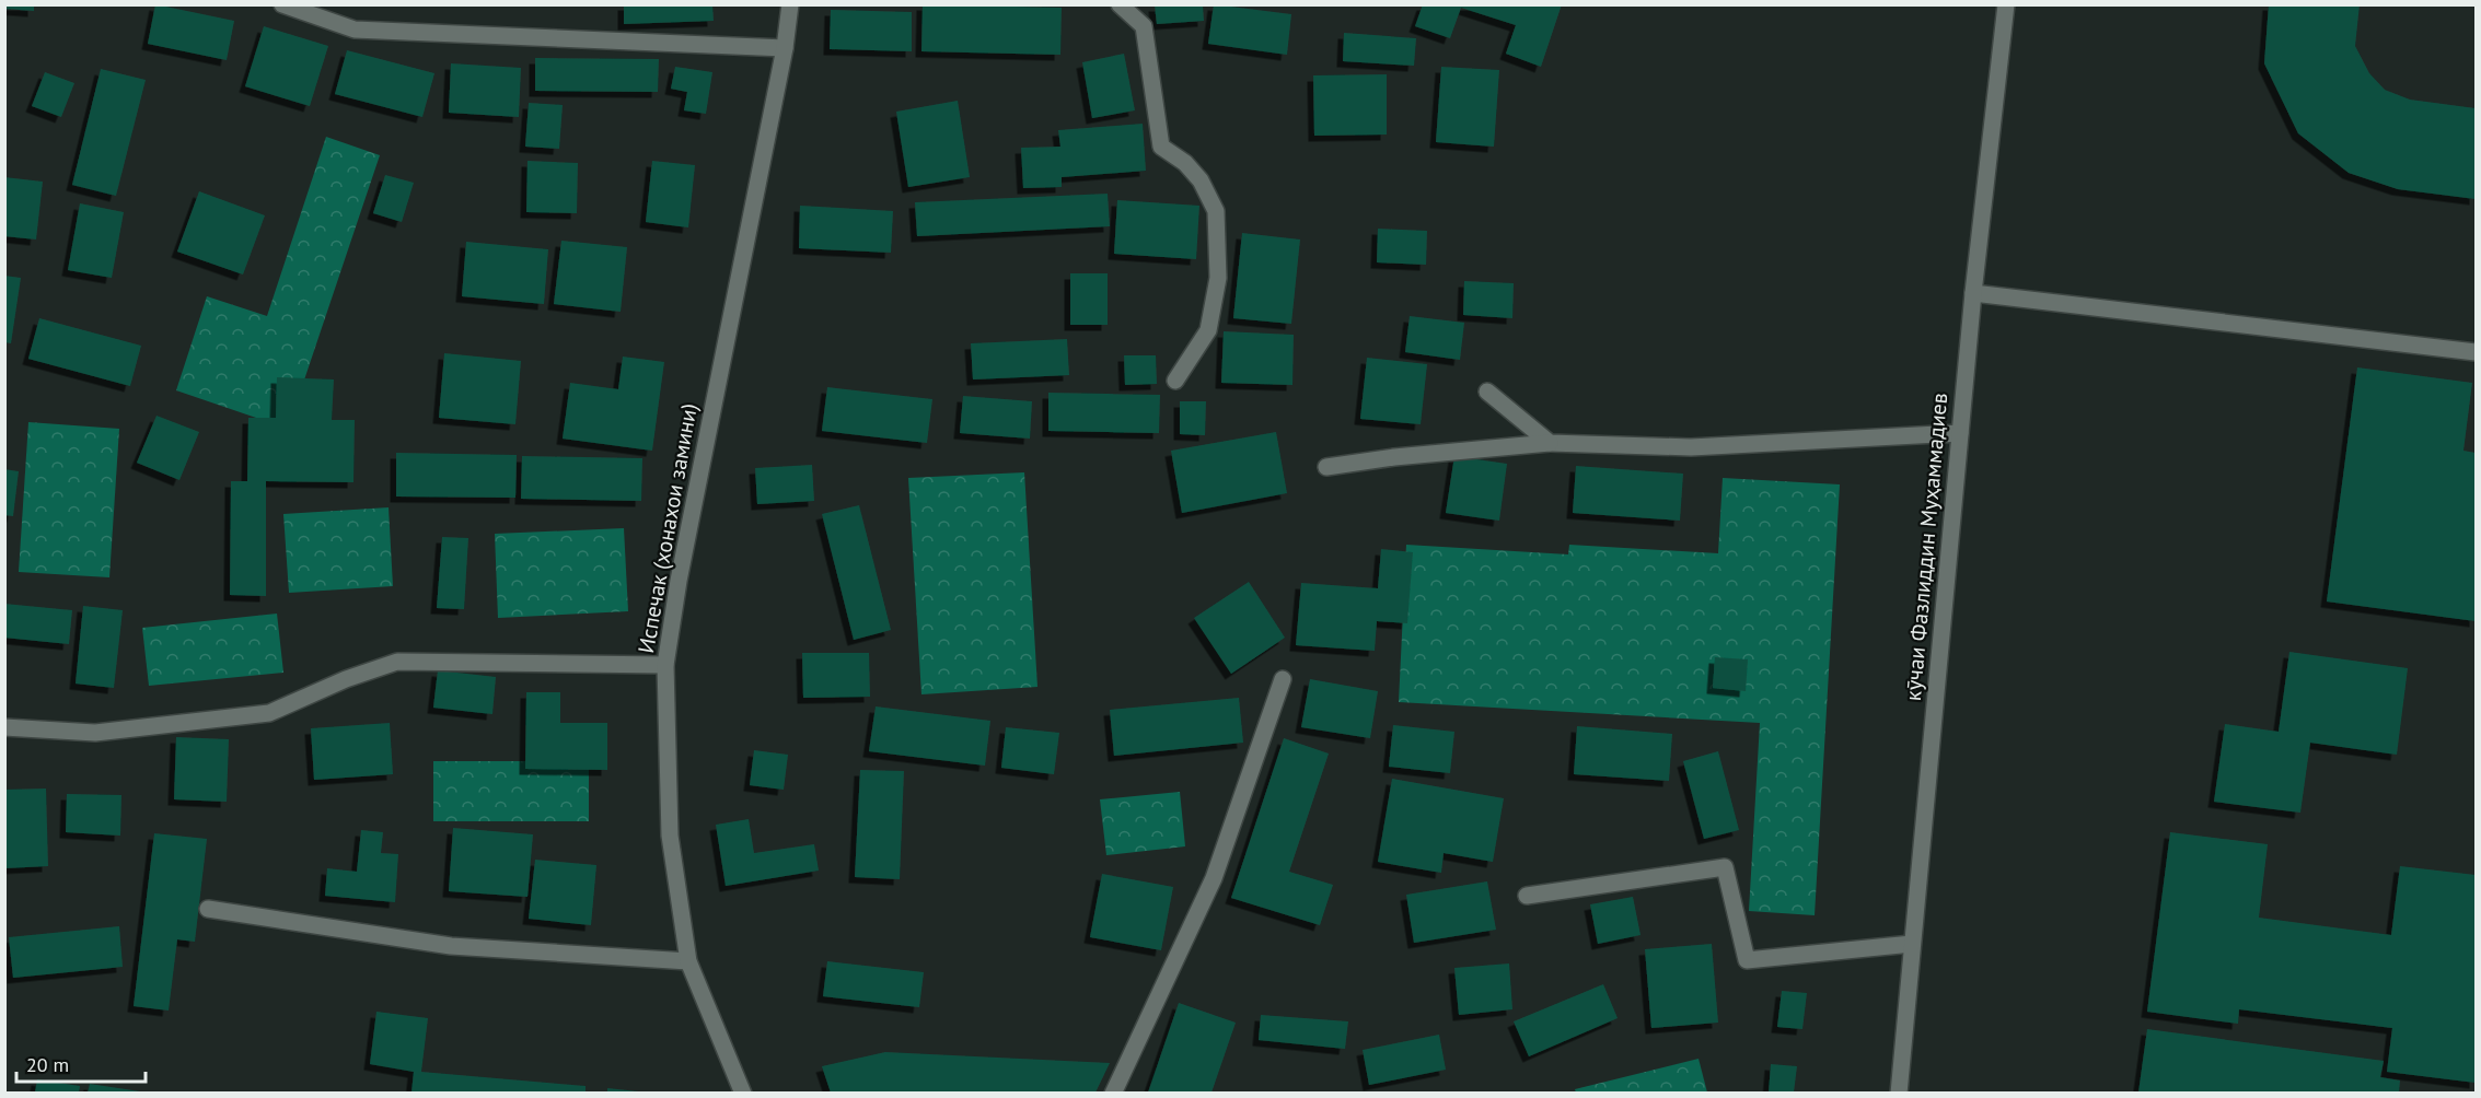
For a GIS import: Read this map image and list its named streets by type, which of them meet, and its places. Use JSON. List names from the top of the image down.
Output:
{
  "streets": {
    "street": ["Испечак (хонахои замини)", "кӯчаи Фазлиддин Муҳаммадиев"]
  },
  "scale_bar": "20 m"
}
